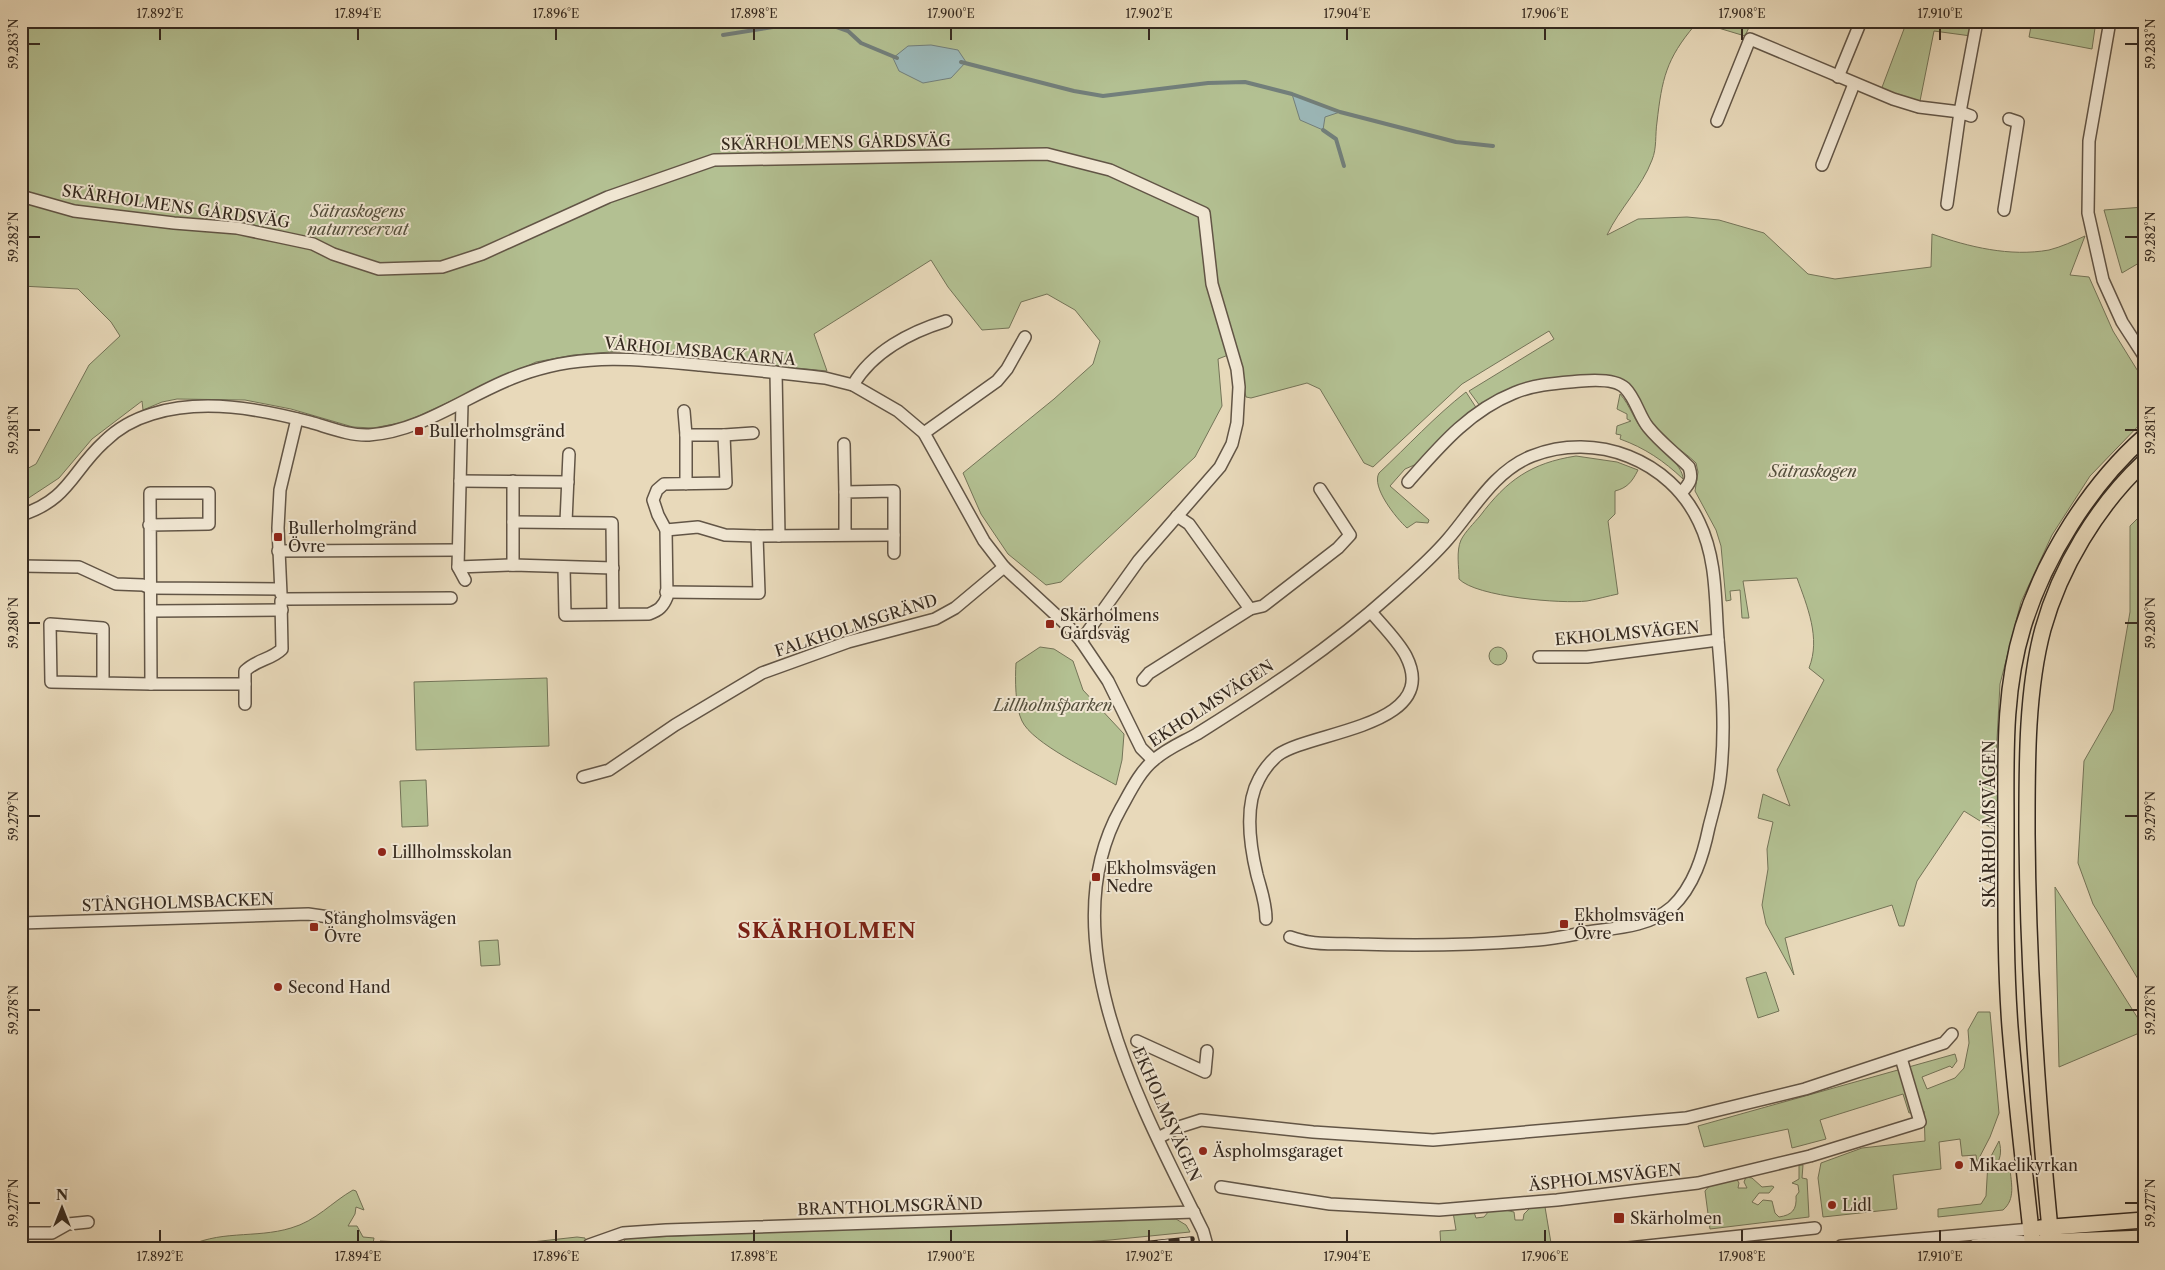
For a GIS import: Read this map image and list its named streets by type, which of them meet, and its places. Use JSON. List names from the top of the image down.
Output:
{
  "streets": {
    "main road": ["SKÄRHOLMSVÄGEN"],
    "street": [
      "SKÄRHOLMENS GÅRDSVÄG",
      "VÅRHOLMSBACKARNA",
      "FALKHOLMSGRÄND",
      "EKHOLMSVÄGEN",
      "STÅNGHOLMSBACKEN",
      "ÄSPHOLMSVÄGEN",
      "BRANTHOLMSGRÄND"
    ]
  },
  "crossings": [
    ["VÅRHOLMSBACKARNA", "FALKHOLMSGRÄND"],
    ["VÅRHOLMSBACKARNA", "EKHOLMSVÄGEN"],
    ["EKHOLMSVÄGEN", "BRANTHOLMSGRÄND"]
  ],
  "districts": ["SKÄRHOLMEN"],
  "parks": ["Sätraskogens naturreservat", "Sätraskogen", "Lillholmsparken"],
  "places": {
    "transit": [
      "Bullerholmsgränd",
      "Bullerholmgränd Övre",
      "Skärholmens Gårdsväg",
      "Ekholmsvägen Nedre",
      "Ekholmsvägen Övre",
      "Stångholmsvägen Övre",
      "Skärholmen"
    ],
    "other": [
      "Lillholmsskolan",
      "Second Hand",
      "Äspholmsgaraget",
      "Mikaelikyrkan",
      "Lidl"
    ]
  },
  "north": "top",
  "coordinates": [
    "17.892°E",
    "17.894°E",
    "17.896°E",
    "17.898°E",
    "17.900°E",
    "17.902°E",
    "17.904°E",
    "17.906°E",
    "17.908°E",
    "17.910°E",
    "59.283°N",
    "59.282°N",
    "59.281°N",
    "59.280°N",
    "59.279°N",
    "59.278°N",
    "59.277°N"
  ]
}
